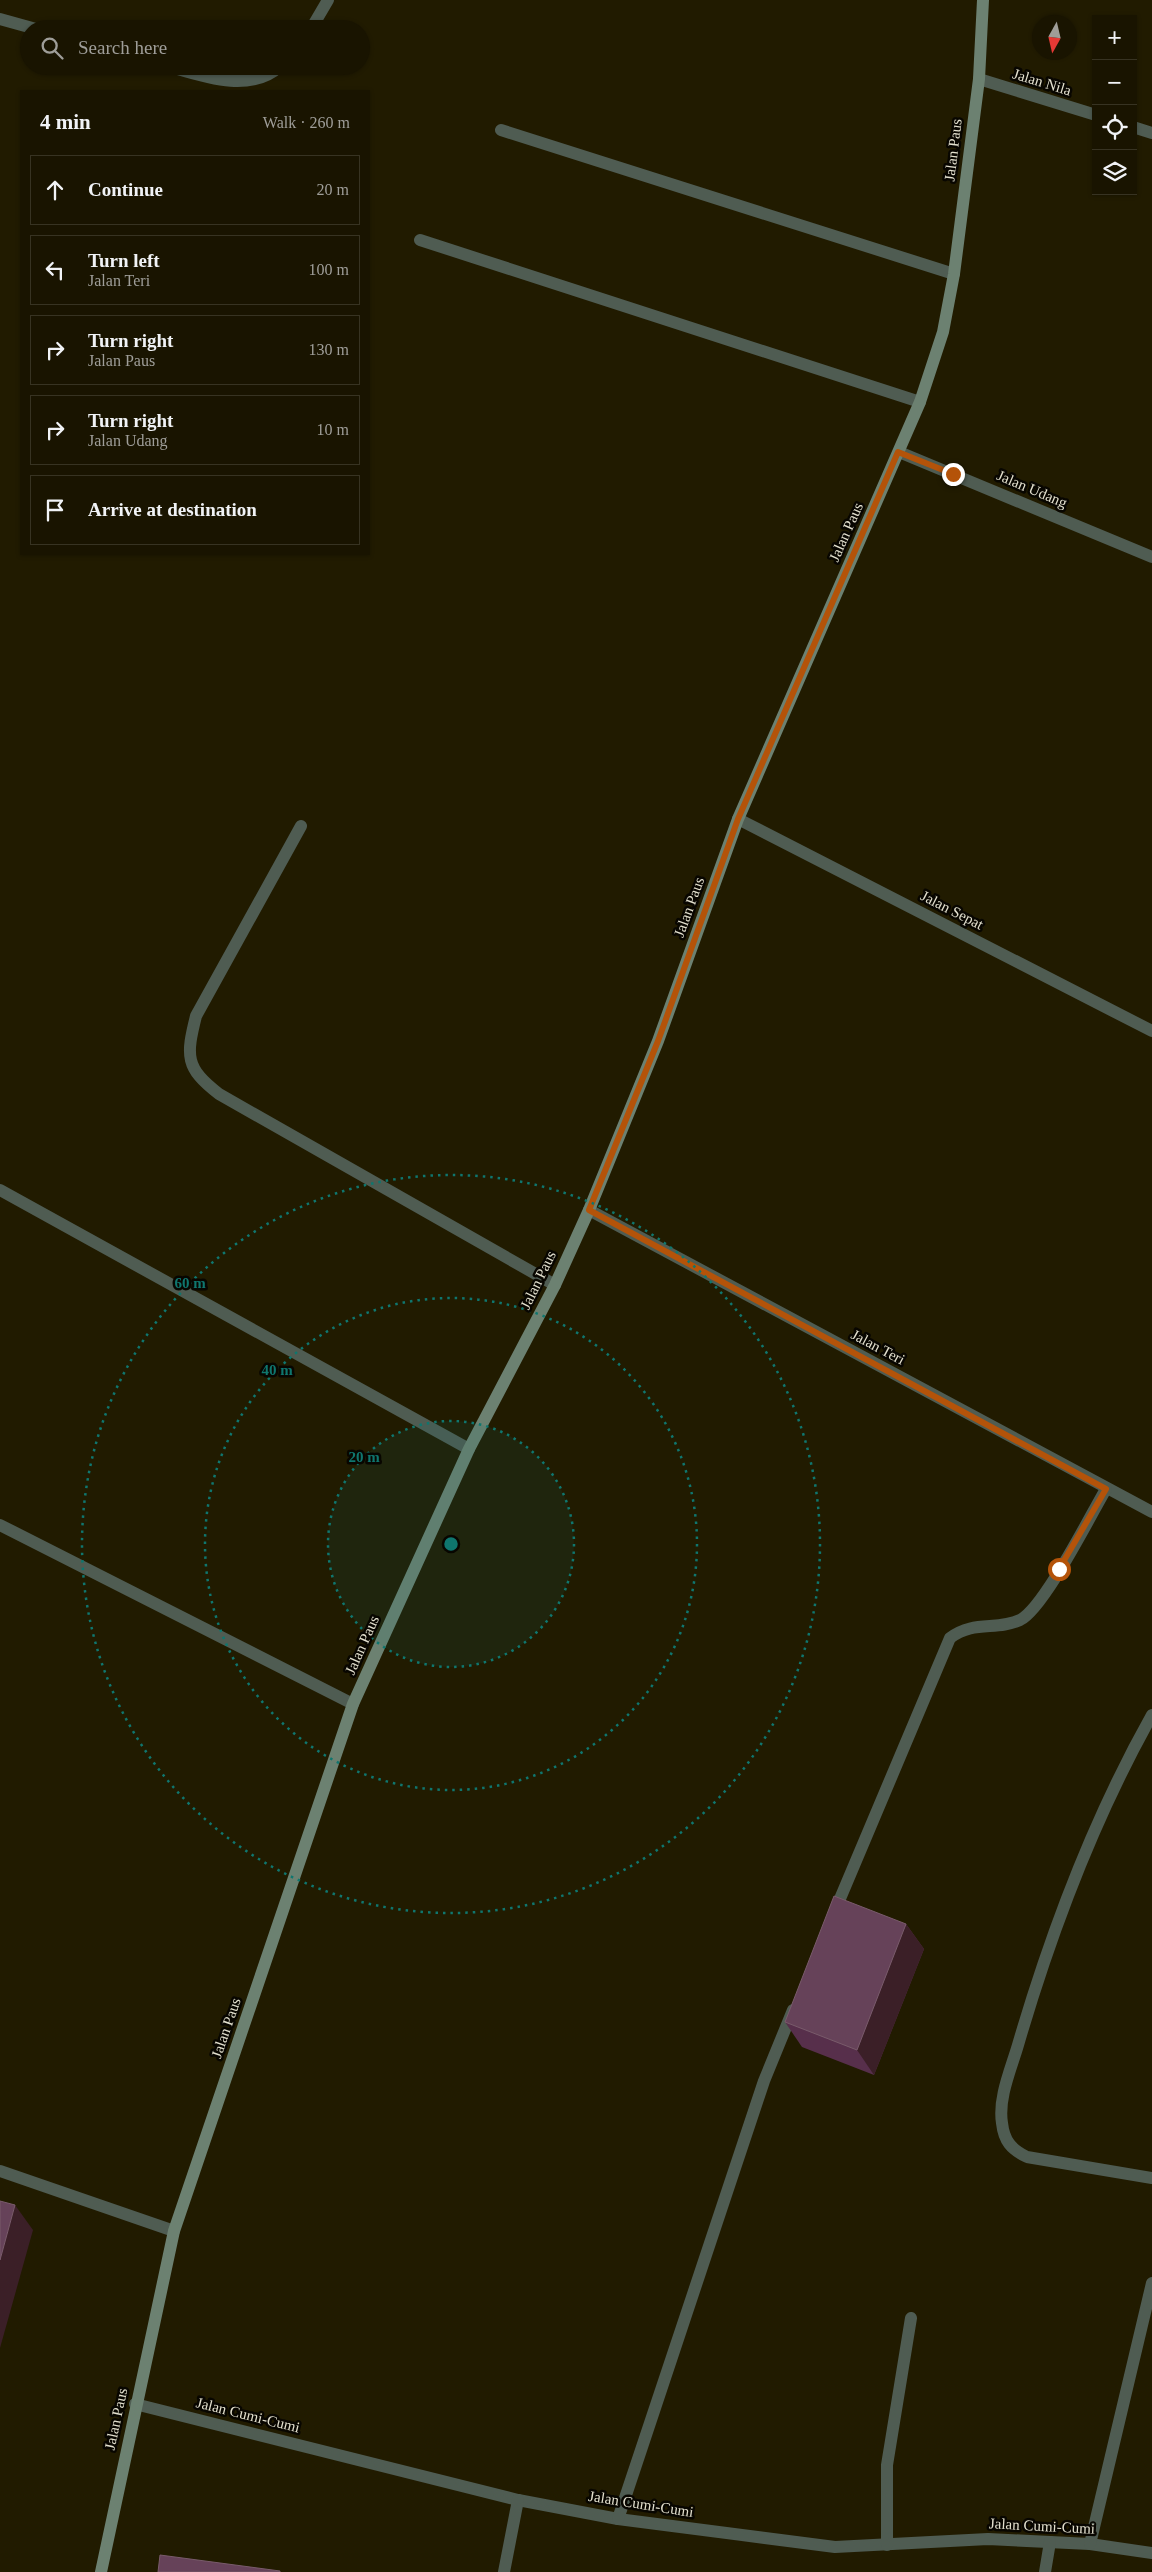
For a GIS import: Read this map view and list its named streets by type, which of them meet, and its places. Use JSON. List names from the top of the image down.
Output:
{
  "streets": {
    "main road": ["Jalan Paus"],
    "street": [
      "Jalan Nila",
      "Jalan Udang",
      "Jalan Sepat",
      "Jalan Teri",
      "Jalan Cumi-Cumi"
    ]
  },
  "crossings": [
    ["Jalan Nila", "Jalan Paus"],
    ["Jalan Paus", "Jalan Udang"],
    ["Jalan Paus", "Jalan Sepat"],
    ["Jalan Paus", "Jalan Teri"],
    ["Jalan Paus", "Jalan Cumi-Cumi"]
  ],
  "north": "bottom",
  "page": {
    "map_buttons": ["+", "−"],
    "search": "Search here",
    "heading": ["4 min", "Walk · 260 m"],
    "list": [
      ["Continue", "20 m"],
      ["Turn left", "Jalan Teri", "100 m"],
      ["Turn right", "Jalan Paus", "130 m"],
      ["Turn right", "Jalan Udang", "10 m"],
      "Arrive at destination"
    ]
  },
  "rings": ["60 m", "40 m", "20 m"]
}
